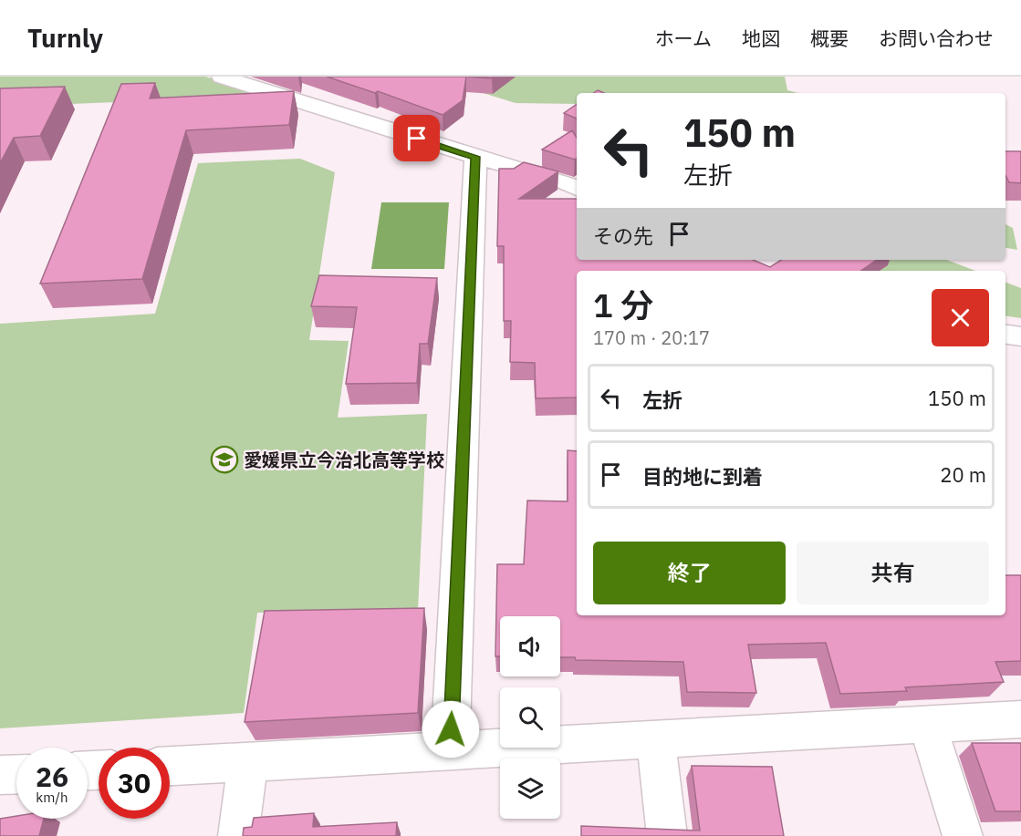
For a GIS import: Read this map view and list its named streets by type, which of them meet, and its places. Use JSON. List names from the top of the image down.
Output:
{
  "places": {
    "school or university": ["愛媛県立今治北高等学校"]
  },
  "page": {
    "header": "Turnly",
    "nav": [
      "ホーム",
      "地図",
      "概要",
      "お問い合わせ"
    ],
    "turn": ["150 m", "左折"],
    "then": "その先",
    "heading": ["1 分", "170 m · 20:17"],
    "list": [
      {
        "name": "左折",
        "value": "150 m"
      },
      {
        "name": "目的地に到着",
        "value": "20 m"
      }
    ],
    "buttons": ["終了", "共有"],
    "speed": "26 km/h",
    "limit": "30"
  }
}
